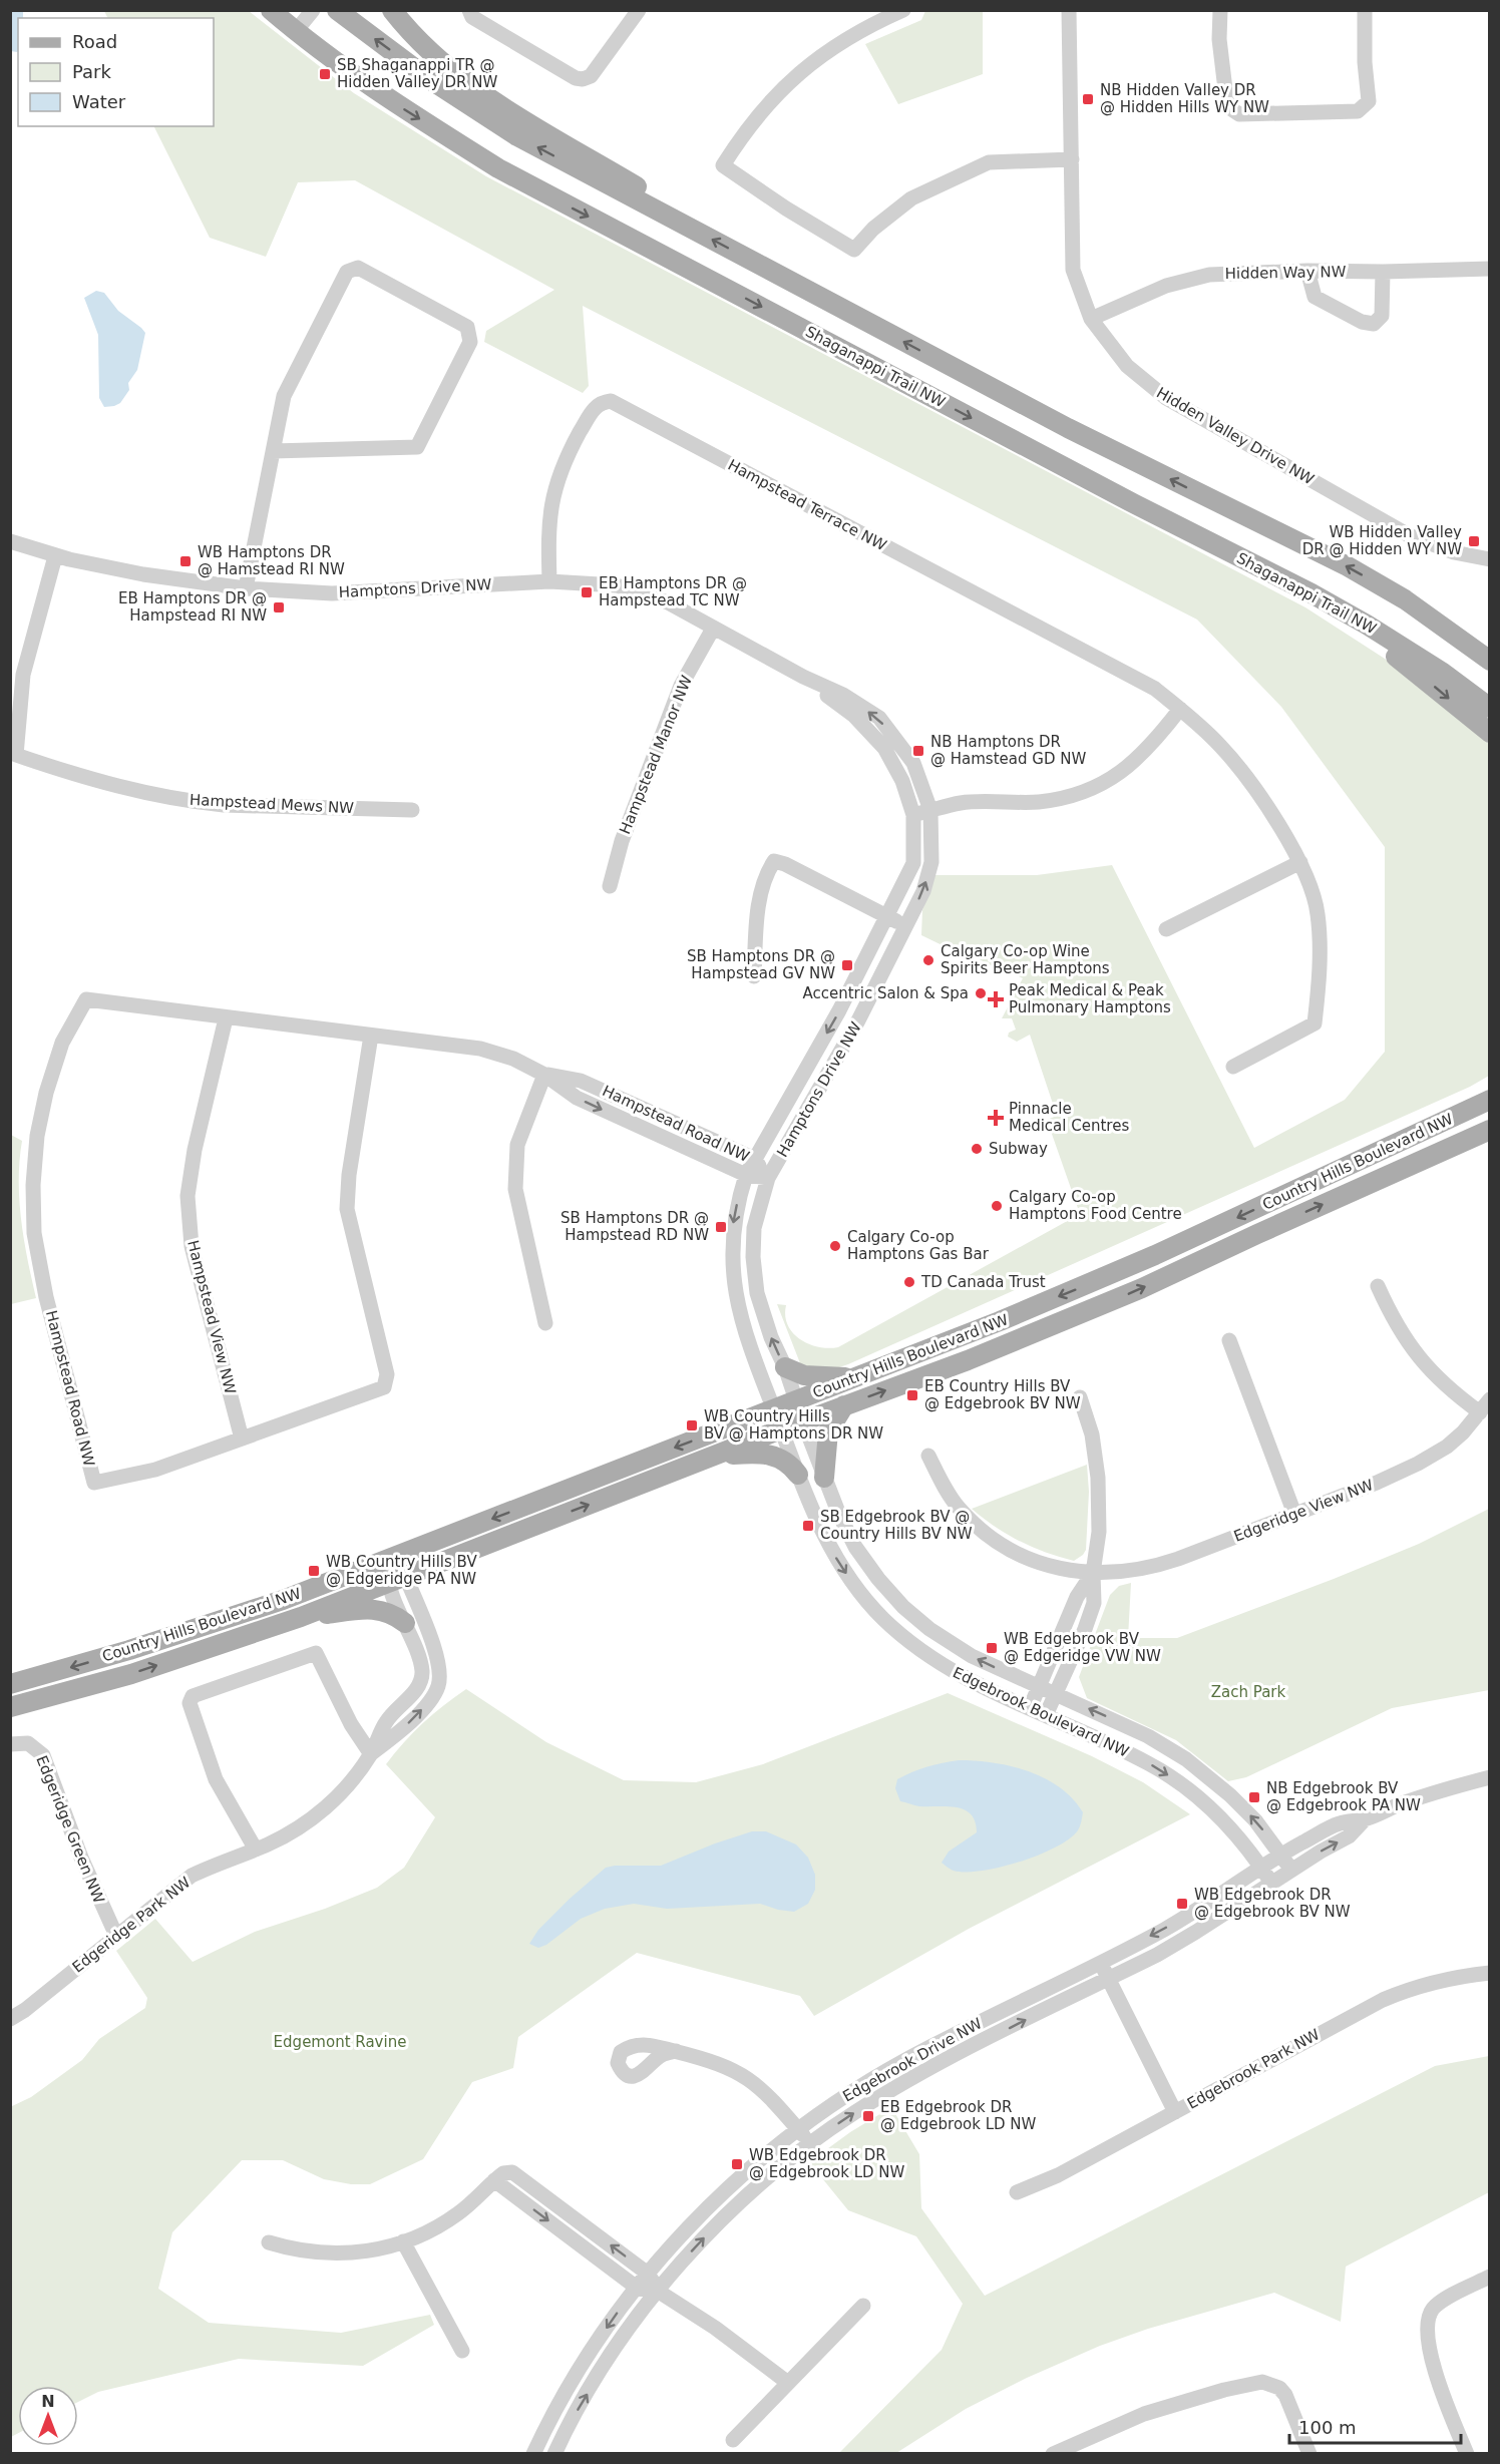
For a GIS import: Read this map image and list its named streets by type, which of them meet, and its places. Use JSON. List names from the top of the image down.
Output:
{
  "streets": {
    "main road": ["Shaganappi Trail NW", "Country Hills Boulevard NW"],
    "street": [
      "Hidden Way NW",
      "Hidden Valley Drive NW",
      "Hampstead Terrace NW",
      "Hamptons Drive NW",
      "Hampstead Manor NW",
      "Hampstead Mews NW",
      "Hampstead Road NW",
      "Hampstead View NW",
      "Edgeridge View NW",
      "Edgebrook Boulevard NW",
      "Edgeridge Green NW",
      "Edgeridge Park NW",
      "Edgebrook Drive NW",
      "Edgebrook Park NW"
    ]
  },
  "crossings": [
    ["Hidden Way NW", "Hidden Valley Drive NW"],
    ["Hampstead Terrace NW", "Hamptons Drive NW"],
    ["Hamptons Drive NW", "Hampstead Manor NW"],
    ["Hamptons Drive NW", "Hampstead Mews NW"],
    ["Hamptons Drive NW", "Hampstead Road NW"],
    ["Hamptons Drive NW", "Country Hills Boulevard NW"],
    ["Hamptons Drive NW", "Edgebrook Boulevard NW"],
    ["Hampstead Road NW", "Hampstead View NW"],
    ["Country Hills Boulevard NW", "Edgebrook Boulevard NW"],
    ["Country Hills Boulevard NW", "Edgeridge Park NW"],
    ["Edgebrook Boulevard NW", "Edgebrook Drive NW"],
    ["Edgeridge Green NW", "Edgeridge Park NW"],
    ["Edgebrook Drive NW", "Edgebrook Park NW"]
  ],
  "parks": ["Zach Park", "Edgemont Ravine"],
  "places": {
    "transit": [
      "SB Shaganappi TR @ Hidden Valley DR NW",
      "NB Hidden Valley DR @ Hidden Hills WY NW",
      "WB Hidden Valley DR @ Hidden WY NW",
      "WB Hamptons DR @ Hamstead RI NW",
      "EB Hamptons DR @ Hampstead TC NW",
      "EB Hamptons DR @ Hampstead RI NW",
      "NB Hamptons DR @ Hamstead GD NW",
      "SB Hamptons DR @ Hampstead GV NW",
      "SB Hamptons DR @ Hampstead RD NW",
      "EB Country Hills BV @ Edgebrook BV NW",
      "WB Country Hills BV @ Hamptons DR NW",
      "SB Edgebrook BV @ Country Hills BV NW",
      "WB Country Hills BV @ Edgeridge PA NW",
      "WB Edgebrook BV @ Edgeridge VW NW",
      "NB Edgebrook BV @ Edgebrook PA NW",
      "WB Edgebrook DR @ Edgebrook BV NW",
      "EB Edgebrook DR @ Edgebrook LD NW",
      "WB Edgebrook DR @ Edgebrook LD NW"
    ],
    "other": [
      "Calgary Co-op Wine Spirits Beer Hamptons",
      "Accentric Salon & Spa",
      "Subway",
      "Calgary Co-op Hamptons Food Centre",
      "Calgary Co-op Hamptons Gas Bar",
      "TD Canada Trust"
    ],
    "health": ["Peak Medical & Peak Pulmonary Hamptons", "Pinnacle Medical Centres"]
  },
  "legend": ["Road", "Park", "Water"],
  "scale_bar": "100 m",
  "north": "top"
}
